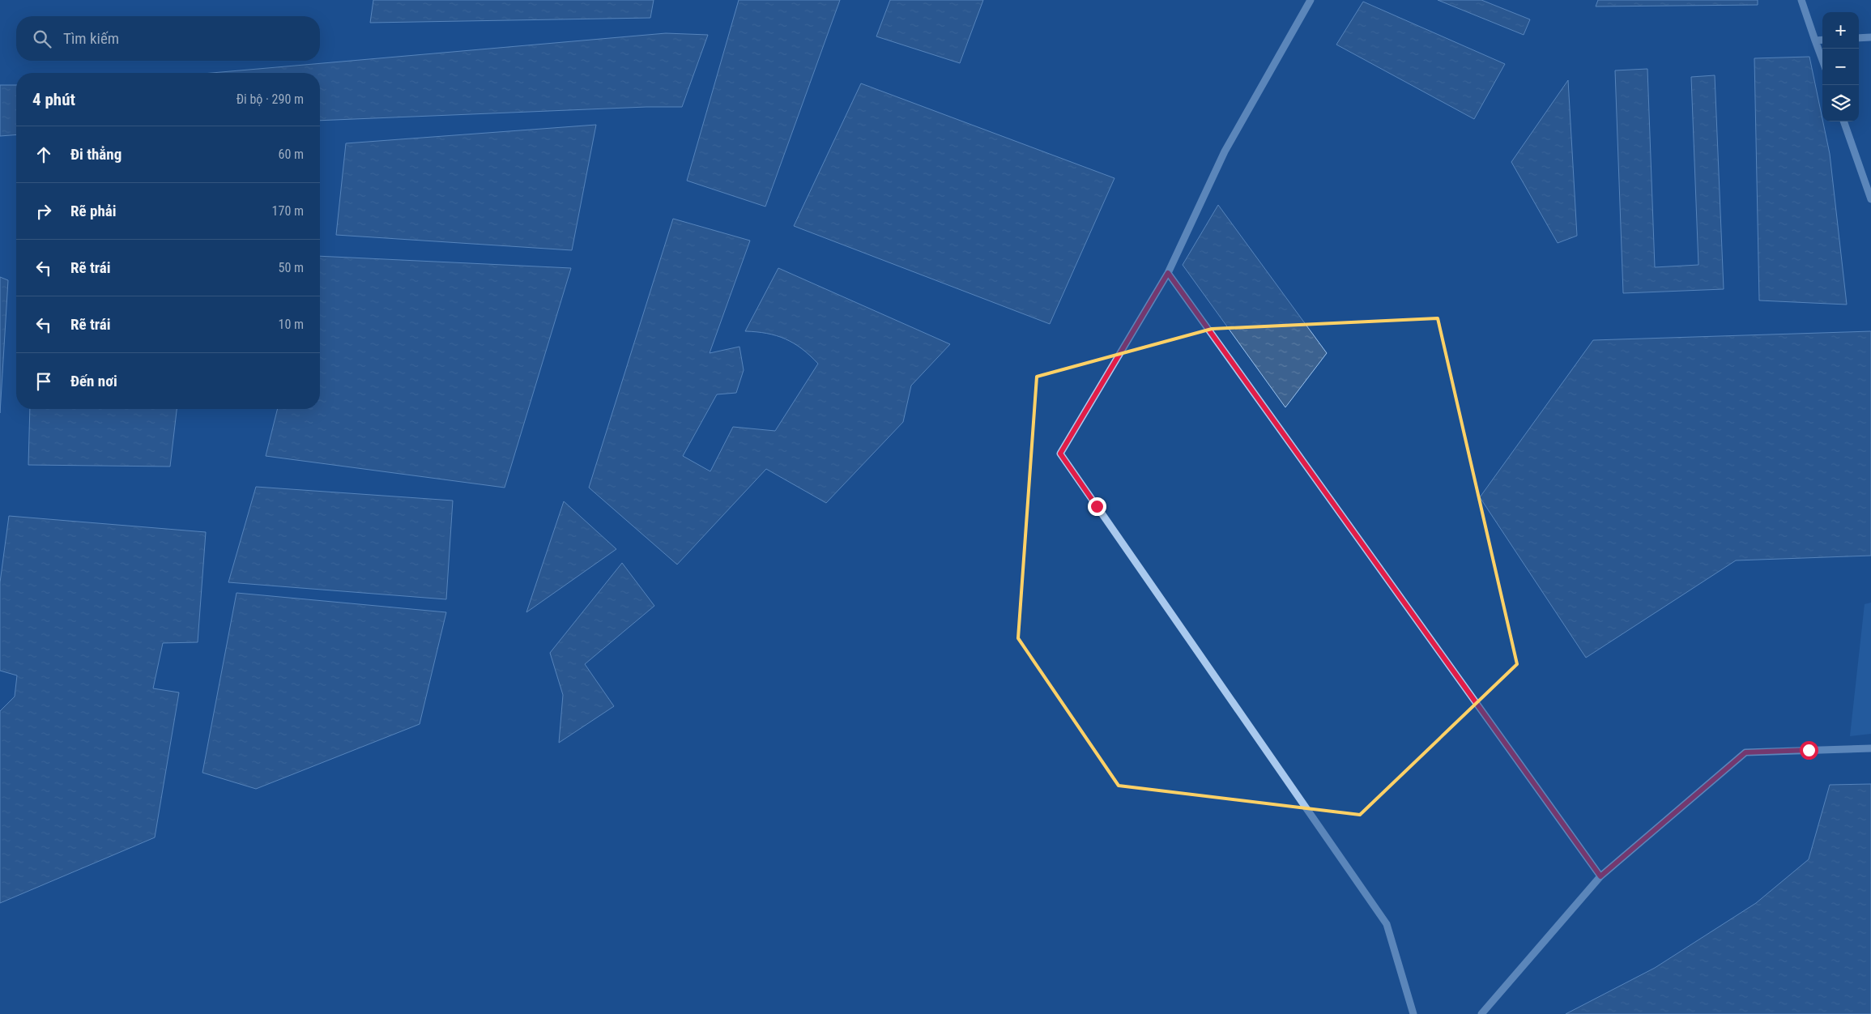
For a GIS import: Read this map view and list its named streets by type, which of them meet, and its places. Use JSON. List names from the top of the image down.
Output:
{
  "page": {
    "map_buttons": ["+", "−"],
    "search": "Tìm kiếm",
    "heading": ["4 phút", "Đi bộ · 290 m"],
    "list": [
      ["Đi thẳng", "60 m"],
      ["Rẽ phải", "170 m"],
      ["Rẽ trái", "50 m"],
      ["Rẽ trái", "10 m"],
      "Đến nơi"
    ]
  }
}
